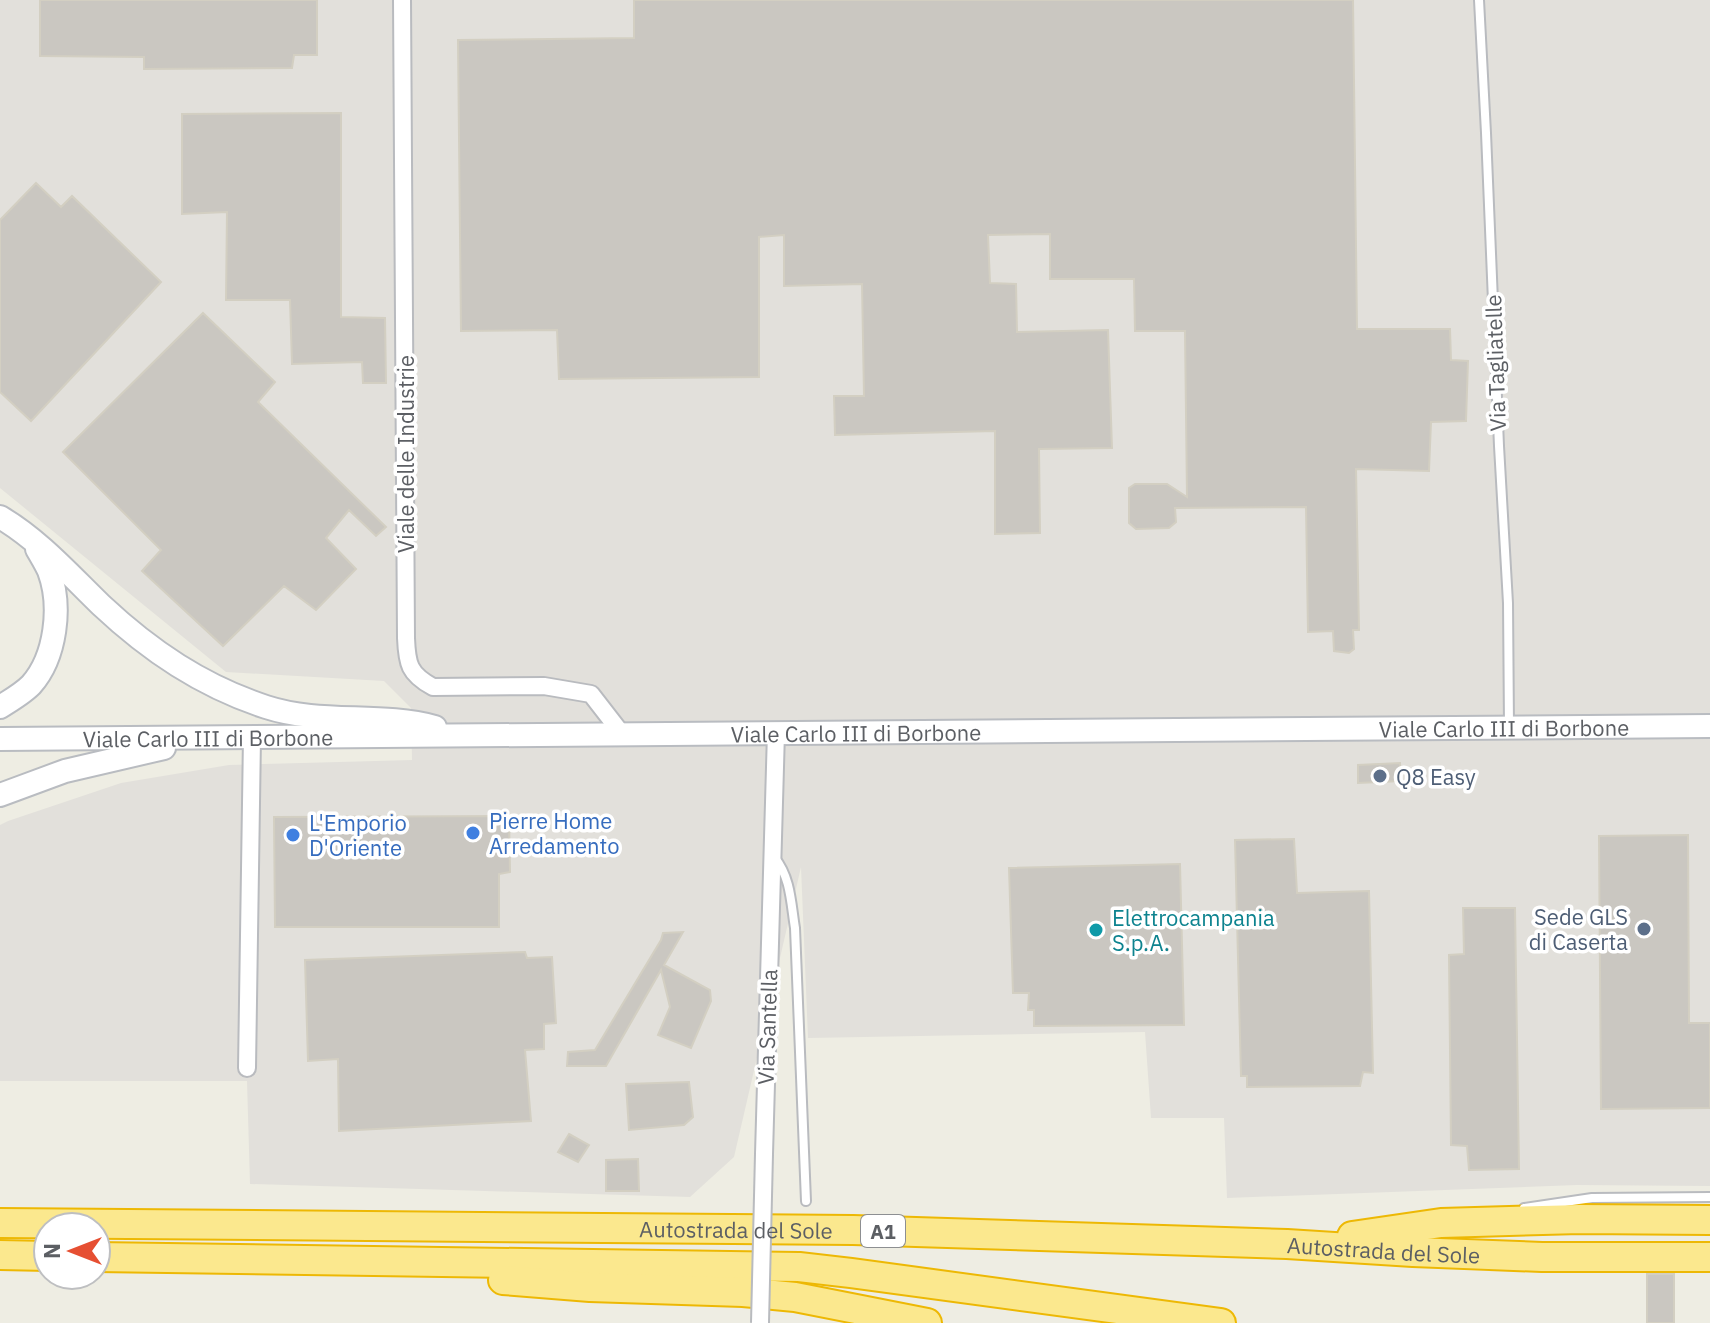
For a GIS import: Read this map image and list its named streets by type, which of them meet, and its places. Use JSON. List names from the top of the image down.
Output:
{
  "streets": {
    "highway": ["Autostrada del Sole", "A1"],
    "main road": ["Viale Carlo III di Borbone"],
    "street": ["Viale delle Industrie", "Via Santella"],
    "lane": ["Via Tagliatelle"]
  },
  "crossings": [
    ["Via Tagliatelle", "Viale Carlo III di Borbone"],
    ["Viale delle Industrie", "Viale Carlo III di Borbone"],
    ["Viale Carlo III di Borbone", "Via Santella"]
  ],
  "places": [
    "Q8 Easy",
    "Pierre Home Arredamento",
    "L'Emporio D'Oriente",
    "Sede GLS di Caserta",
    "Elettrocampania S.p.A."
  ],
  "north": "left"
}
